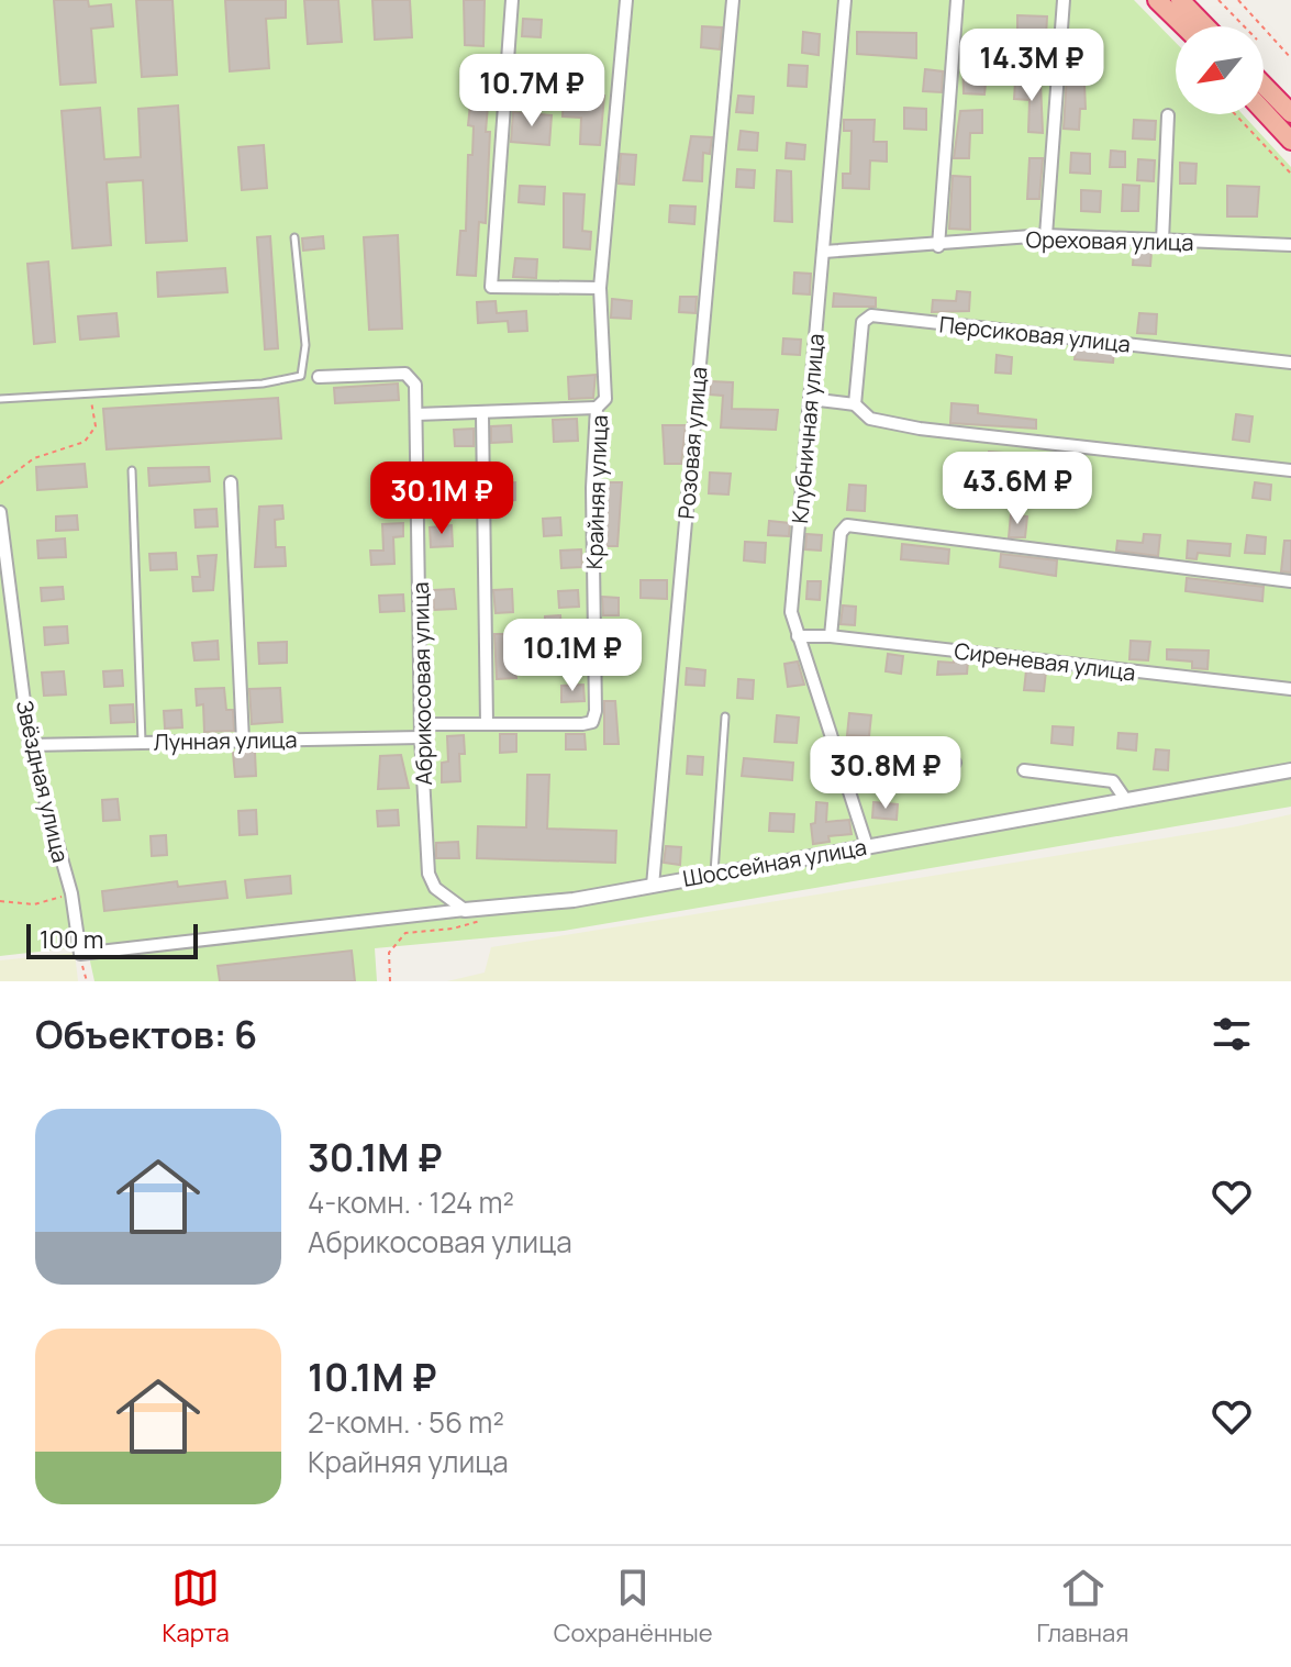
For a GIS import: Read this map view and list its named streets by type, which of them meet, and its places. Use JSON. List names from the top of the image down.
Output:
{
  "streets": {
    "street": [
      "Ореховая улица",
      "Персиковая улица",
      "Клубничная улица",
      "Розовая улица",
      "Крайняя улица",
      "Сиреневая улица",
      "Абрикосовая улица",
      "Лунная улица",
      "Звёздная улица",
      "Шоссейная улица"
    ]
  },
  "crossings": [
    ["Ореховая улица", "Клубничная улица"],
    ["Клубничная улица", "Сиреневая улица"],
    ["Клубничная улица", "Шоссейная улица"],
    ["Розовая улица", "Шоссейная улица"],
    ["Абрикосовая улица", "Лунная улица"],
    ["Абрикосовая улица", "Шоссейная улица"],
    ["Лунная улица", "Звёздная улица"]
  ],
  "scale_bar": "100 m",
  "north": "bottom left",
  "page": {
    "price": [
      "14.3M ₽",
      "10.7M ₽",
      "43.6M ₽",
      "30.1M ₽",
      "10.1M ₽",
      "30.8M ₽"
    ],
    "scale": "100 m",
    "heading": "Объектов: 6",
    "list": [
      {
        "name": "30.1M ₽",
        "note": "4-комн. · 124 m² · Абрикосовая улица"
      },
      {
        "name": "10.1M ₽",
        "note": "2-комн. · 56 m² · Крайняя улица"
      }
    ],
    "tabs": ["Карта", "Сохранённые", "Главная"]
  }
}
